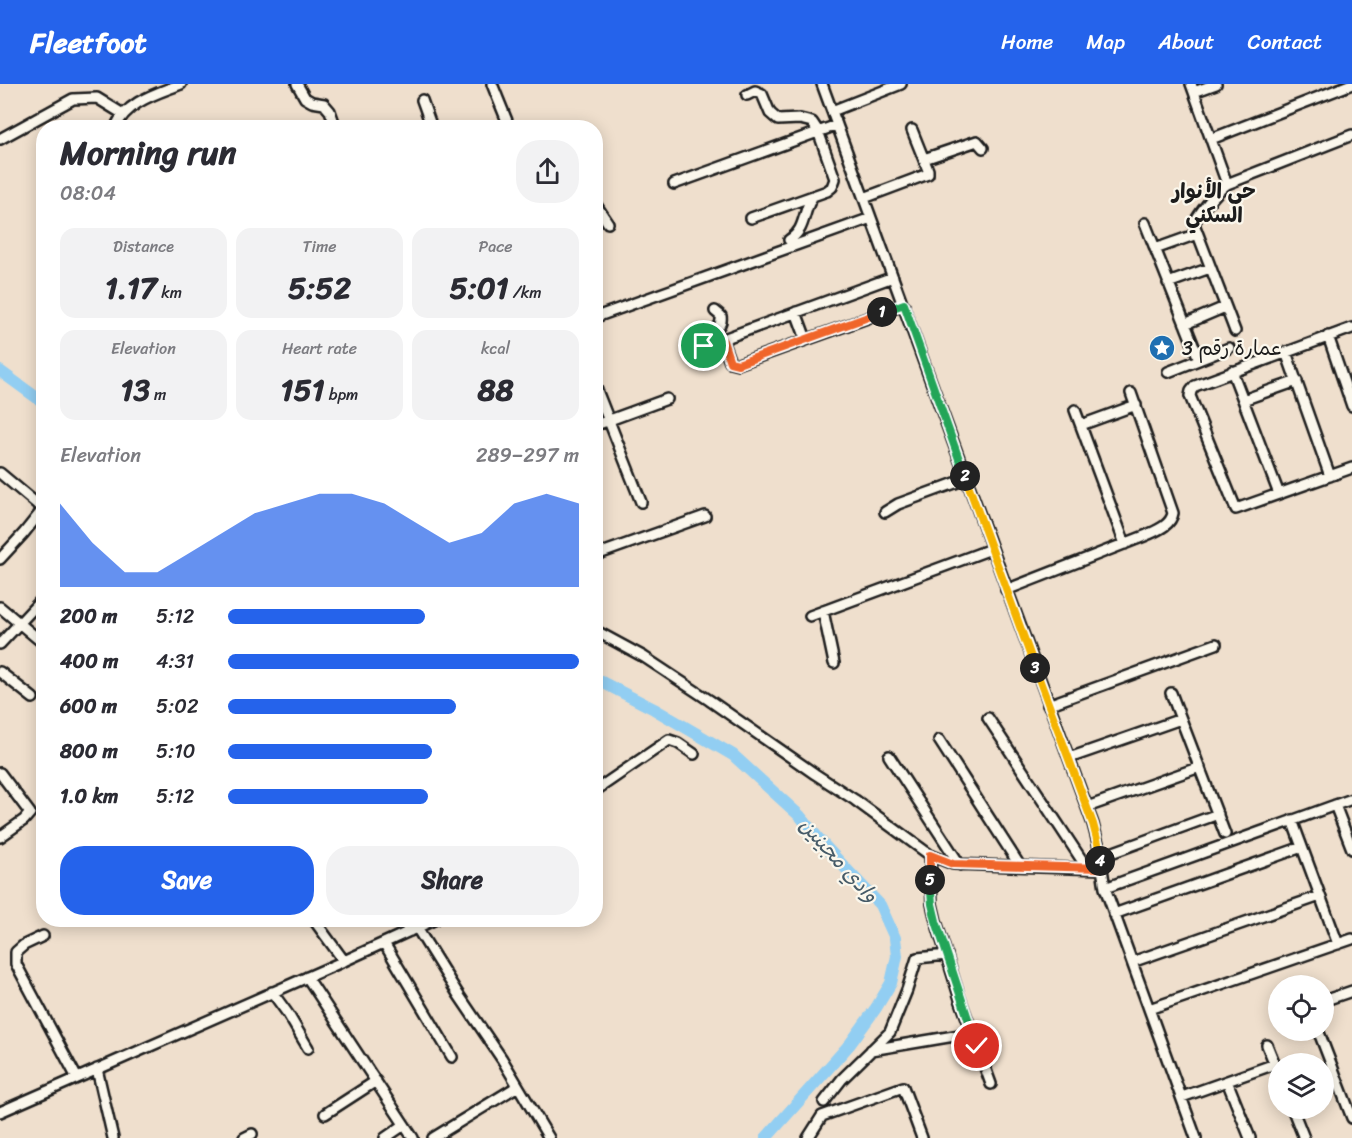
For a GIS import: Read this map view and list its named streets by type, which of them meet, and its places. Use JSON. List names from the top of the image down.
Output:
{
  "districts": ["حي الأنوار السكني"],
  "water": ["وادي مجينين"],
  "places": {
    "place": ["عمارة رقم 3"]
  },
  "page": {
    "header": "Fleetfoot",
    "nav": [
      "Home",
      "Map",
      "About",
      "Contact"
    ],
    "heading": ["Morning run", "08:04"],
    "stats": [
      ["Distance", "1.17 km"],
      ["Time", "5:52"],
      ["Pace", "5:01 /km"],
      ["Elevation", "13 m"],
      ["Heart rate", "151 bpm"],
      ["kcal", "88"]
    ],
    "pins": [
      "1",
      "2",
      "3",
      "4",
      "5"
    ],
    "chart": ["Elevation", "289–297 m"],
    "list": [
      {
        "name": "200 m",
        "note": "5:12"
      },
      {
        "name": "400 m",
        "note": "4:31"
      },
      {
        "name": "600 m",
        "note": "5:02"
      },
      {
        "name": "800 m",
        "note": "5:10"
      },
      {
        "name": "1.0 km",
        "note": "5:12"
      }
    ],
    "buttons": ["Save", "Share"]
  }
}
